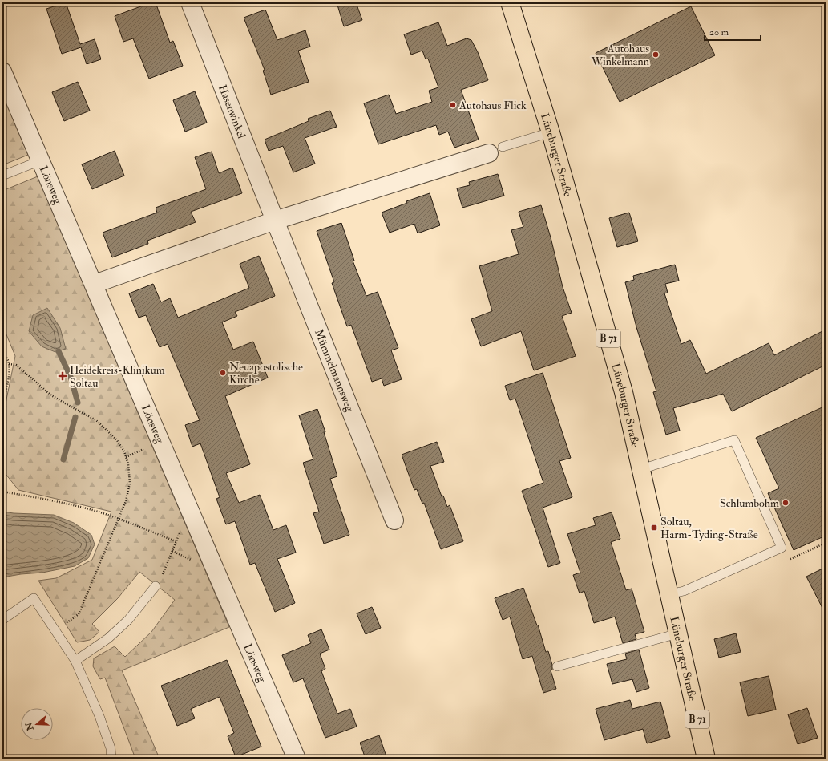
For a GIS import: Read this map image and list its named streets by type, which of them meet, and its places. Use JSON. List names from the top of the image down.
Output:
{
  "streets": {
    "main road": ["Lüneburger Straße", "B 71"],
    "street": ["Hasenwinkel", "Lönsweg", "Mümmelmannsweg"]
  },
  "crossings": [
    ["Hasenwinkel", "Mümmelmannsweg"]
  ],
  "places": {
    "other": [
      "Autohaus Winkelmann",
      "Autohaus Flick",
      "Neuapostolische Kirche",
      "Schlumbohm"
    ],
    "health": ["Heidekreis-Klinikum Soltau"],
    "transit": ["Soltau, Harm-Tyding-Straße"]
  },
  "scale_bar": "20 m",
  "north": "left"
}
